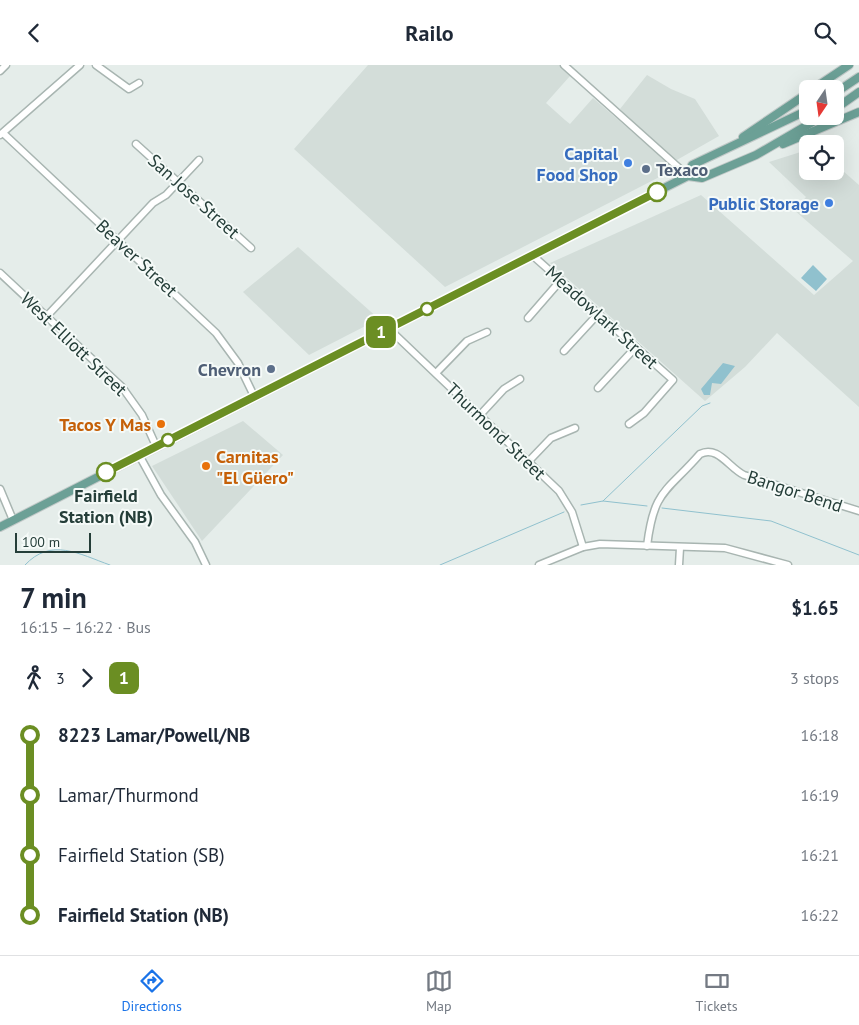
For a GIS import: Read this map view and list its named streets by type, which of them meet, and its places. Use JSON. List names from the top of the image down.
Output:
{
  "streets": {
    "street": [
      "San Jose Street",
      "Beaver Street",
      "Meadowlark Street",
      "West Elliott Street",
      "Thurmond Street",
      "Bangor Bend"
    ]
  },
  "places": [
    "Capital Food Shop",
    "Texaco",
    "Public Storage",
    "Chevron",
    "Tacos Y Mas",
    "Carnitas \"El Güero\"",
    "Fairfield Station (NB)"
  ],
  "lines": ["bus line 1"],
  "scale_bar": "100 m",
  "north": "bottom",
  "page": {
    "header": "Railo",
    "on_map": "1",
    "scale": "100 m",
    "heading": ["7 min", "16:15 – 16:22 · Bus", "$1.65"],
    "legs": ["3", "1", "3 stops"],
    "list": [
      {
        "name": "8223 Lamar/Powell/NB",
        "value": "16:18"
      },
      {
        "name": "Lamar/Thurmond",
        "value": "16:19"
      },
      {
        "name": "Fairfield Station (SB)",
        "value": "16:21"
      },
      {
        "name": "Fairfield Station (NB)",
        "value": "16:22"
      }
    ],
    "tabs": ["Directions", "Map", "Tickets"]
  }
}
